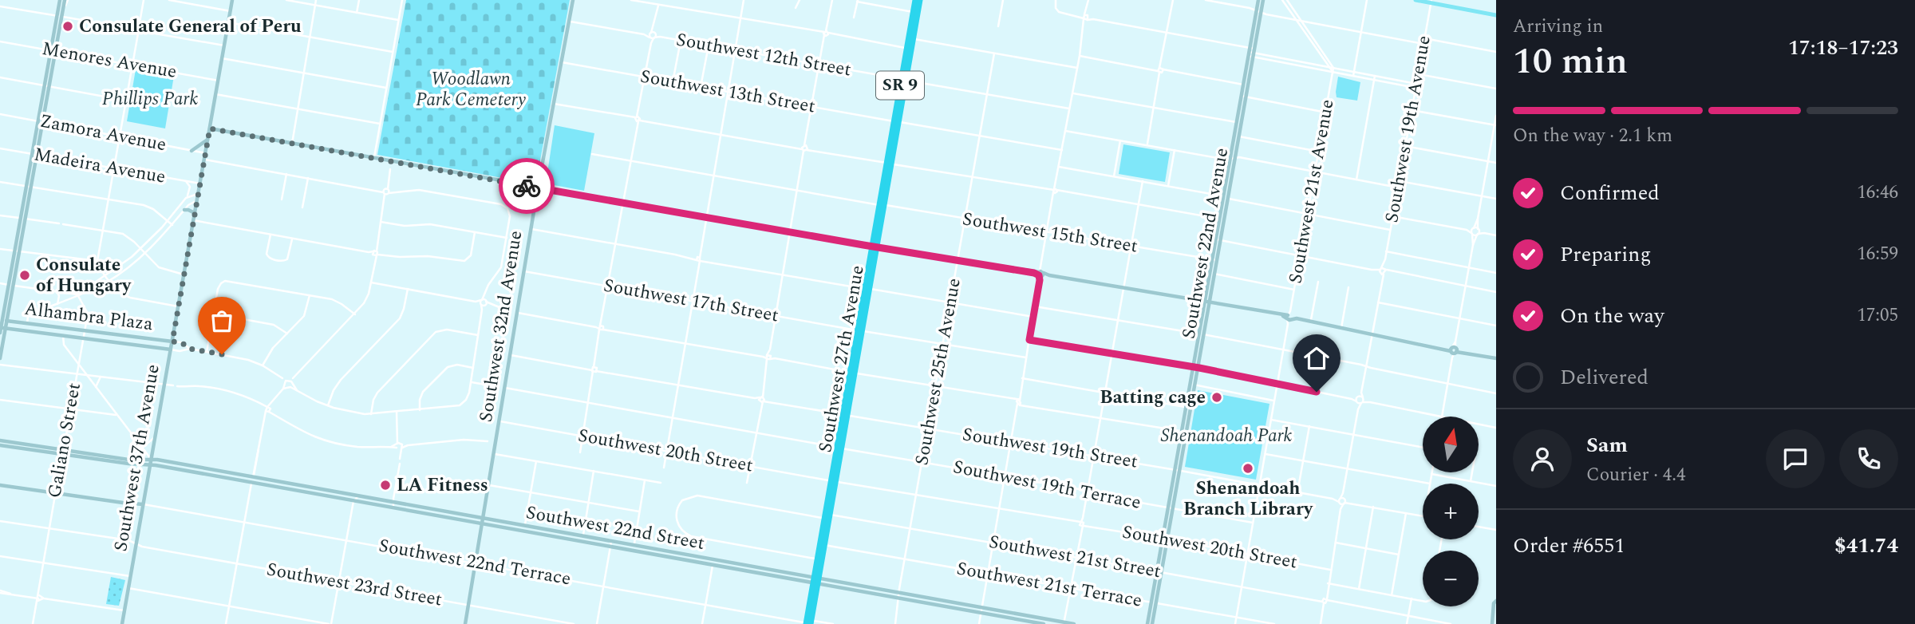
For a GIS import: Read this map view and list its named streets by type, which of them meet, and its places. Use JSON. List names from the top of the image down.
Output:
{
  "streets": {
    "highway": ["SR 9", "Southwest 27th Avenue"],
    "main road": [
      "Southwest 22nd Avenue",
      "Alhambra Plaza",
      "Southwest 32nd Avenue",
      "Southwest 37th Avenue",
      "Southwest 22nd Street"
    ],
    "street": [
      "Southwest 12th Street",
      "Menores Avenue",
      "Southwest 13th Street",
      "Southwest 19th Avenue",
      "Zamora Avenue",
      "Madeira Avenue",
      "Southwest 21st Avenue",
      "Southwest 15th Street",
      "Southwest 17th Street",
      "Southwest 25th Avenue",
      "Galiano Street",
      "Southwest 19th Street",
      "Southwest 20th Street",
      "Southwest 19th Terrace",
      "Southwest 21st Street",
      "Southwest 22nd Terrace",
      "Southwest 23rd Street",
      "Southwest 21st Terrace"
    ]
  },
  "crossings": [
    ["Southwest 12th Street", "Southwest 32nd Avenue"],
    ["Southwest 12th Street", "Southwest 27th Avenue"],
    ["Southwest 12th Street", "Southwest 25th Avenue"],
    ["Menores Avenue", "Southwest 37th Avenue"],
    ["Southwest 13th Street", "Southwest 32nd Avenue"],
    ["Southwest 13th Street", "Southwest 27th Avenue"],
    ["Southwest 13th Street", "Southwest 25th Avenue"],
    ["Zamora Avenue", "Southwest 37th Avenue"],
    ["Madeira Avenue", "Southwest 37th Avenue"],
    ["Southwest 21st Avenue", "Southwest 19th Street"],
    ["Southwest 21st Avenue", "Southwest 20th Street"],
    ["Southwest 21st Avenue", "Southwest 19th Terrace"],
    ["Southwest 21st Avenue", "Southwest 21st Street"],
    ["Southwest 21st Avenue", "Southwest 21st Terrace"],
    ["Southwest 15th Street", "Southwest 22nd Avenue"],
    ["Southwest 15th Street", "Southwest 27th Avenue"],
    ["Southwest 15th Street", "Southwest 25th Avenue"],
    ["Southwest 22nd Avenue", "Southwest 19th Street"],
    ["Southwest 22nd Avenue", "Southwest 20th Street"],
    ["Southwest 22nd Avenue", "Southwest 19th Terrace"],
    ["Southwest 22nd Avenue", "Southwest 21st Street"],
    ["Southwest 22nd Avenue", "Southwest 21st Terrace"],
    ["Southwest 17th Street", "Southwest 32nd Avenue"],
    ["Southwest 17th Street", "Southwest 27th Avenue"],
    ["Southwest 17th Street", "Southwest 25th Avenue"],
    ["Alhambra Plaza", "Galiano Street"],
    ["Alhambra Plaza", "Southwest 37th Avenue"],
    ["Southwest 32nd Avenue", "Southwest 20th Street"],
    ["Southwest 32nd Avenue", "Southwest 19th Terrace"],
    ["Southwest 32nd Avenue", "Southwest 22nd Street"],
    ["Southwest 32nd Avenue", "Southwest 22nd Terrace"],
    ["Southwest 32nd Avenue", "Southwest 23rd Street"],
    ["Southwest 27th Avenue", "Southwest 19th Street"],
    ["Southwest 27th Avenue", "Southwest 20th Street"],
    ["Southwest 27th Avenue", "Southwest 19th Terrace"],
    ["Southwest 27th Avenue", "Southwest 22nd Street"],
    ["Southwest 27th Avenue", "Southwest 21st Street"],
    ["Southwest 27th Avenue", "Southwest 22nd Terrace"],
    ["Southwest 27th Avenue", "Southwest 21st Terrace"],
    ["Southwest 25th Avenue", "Southwest 19th Street"],
    ["Southwest 25th Avenue", "Southwest 20th Street"],
    ["Southwest 25th Avenue", "Southwest 19th Terrace"],
    ["Southwest 25th Avenue", "Southwest 22nd Street"],
    ["Southwest 25th Avenue", "Southwest 21st Street"],
    ["Southwest 25th Avenue", "Southwest 21st Terrace"],
    ["Galiano Street", "Southwest 22nd Street"],
    ["Galiano Street", "Southwest 23rd Street"],
    ["Southwest 37th Avenue", "Southwest 22nd Street"],
    ["Southwest 37th Avenue", "Southwest 22nd Terrace"],
    ["Southwest 37th Avenue", "Southwest 23rd Street"]
  ],
  "parks": ["Woodlawn Park Cemetery", "Phillips Park", "Shenandoah Park"],
  "places": [
    "Consulate General of Peru",
    "Consulate of Hungary",
    "Batting cage",
    "Shenandoah Branch Library",
    "LA Fitness"
  ],
  "north": "top",
  "page": {
    "heading": ["10 min", "Arriving in", "17:18–17:23"],
    "panel": [
      "Sam",
      "Courier · 4.4",
      "Order #6551",
      "$41.74"
    ],
    "bar": "On the way · 2.1 km",
    "list": [
      ["Confirmed", "16:46"],
      ["Preparing", "16:59"],
      ["On the way", "17:05"],
      "Delivered"
    ],
    "map_buttons": ["+", "−"]
  }
}
